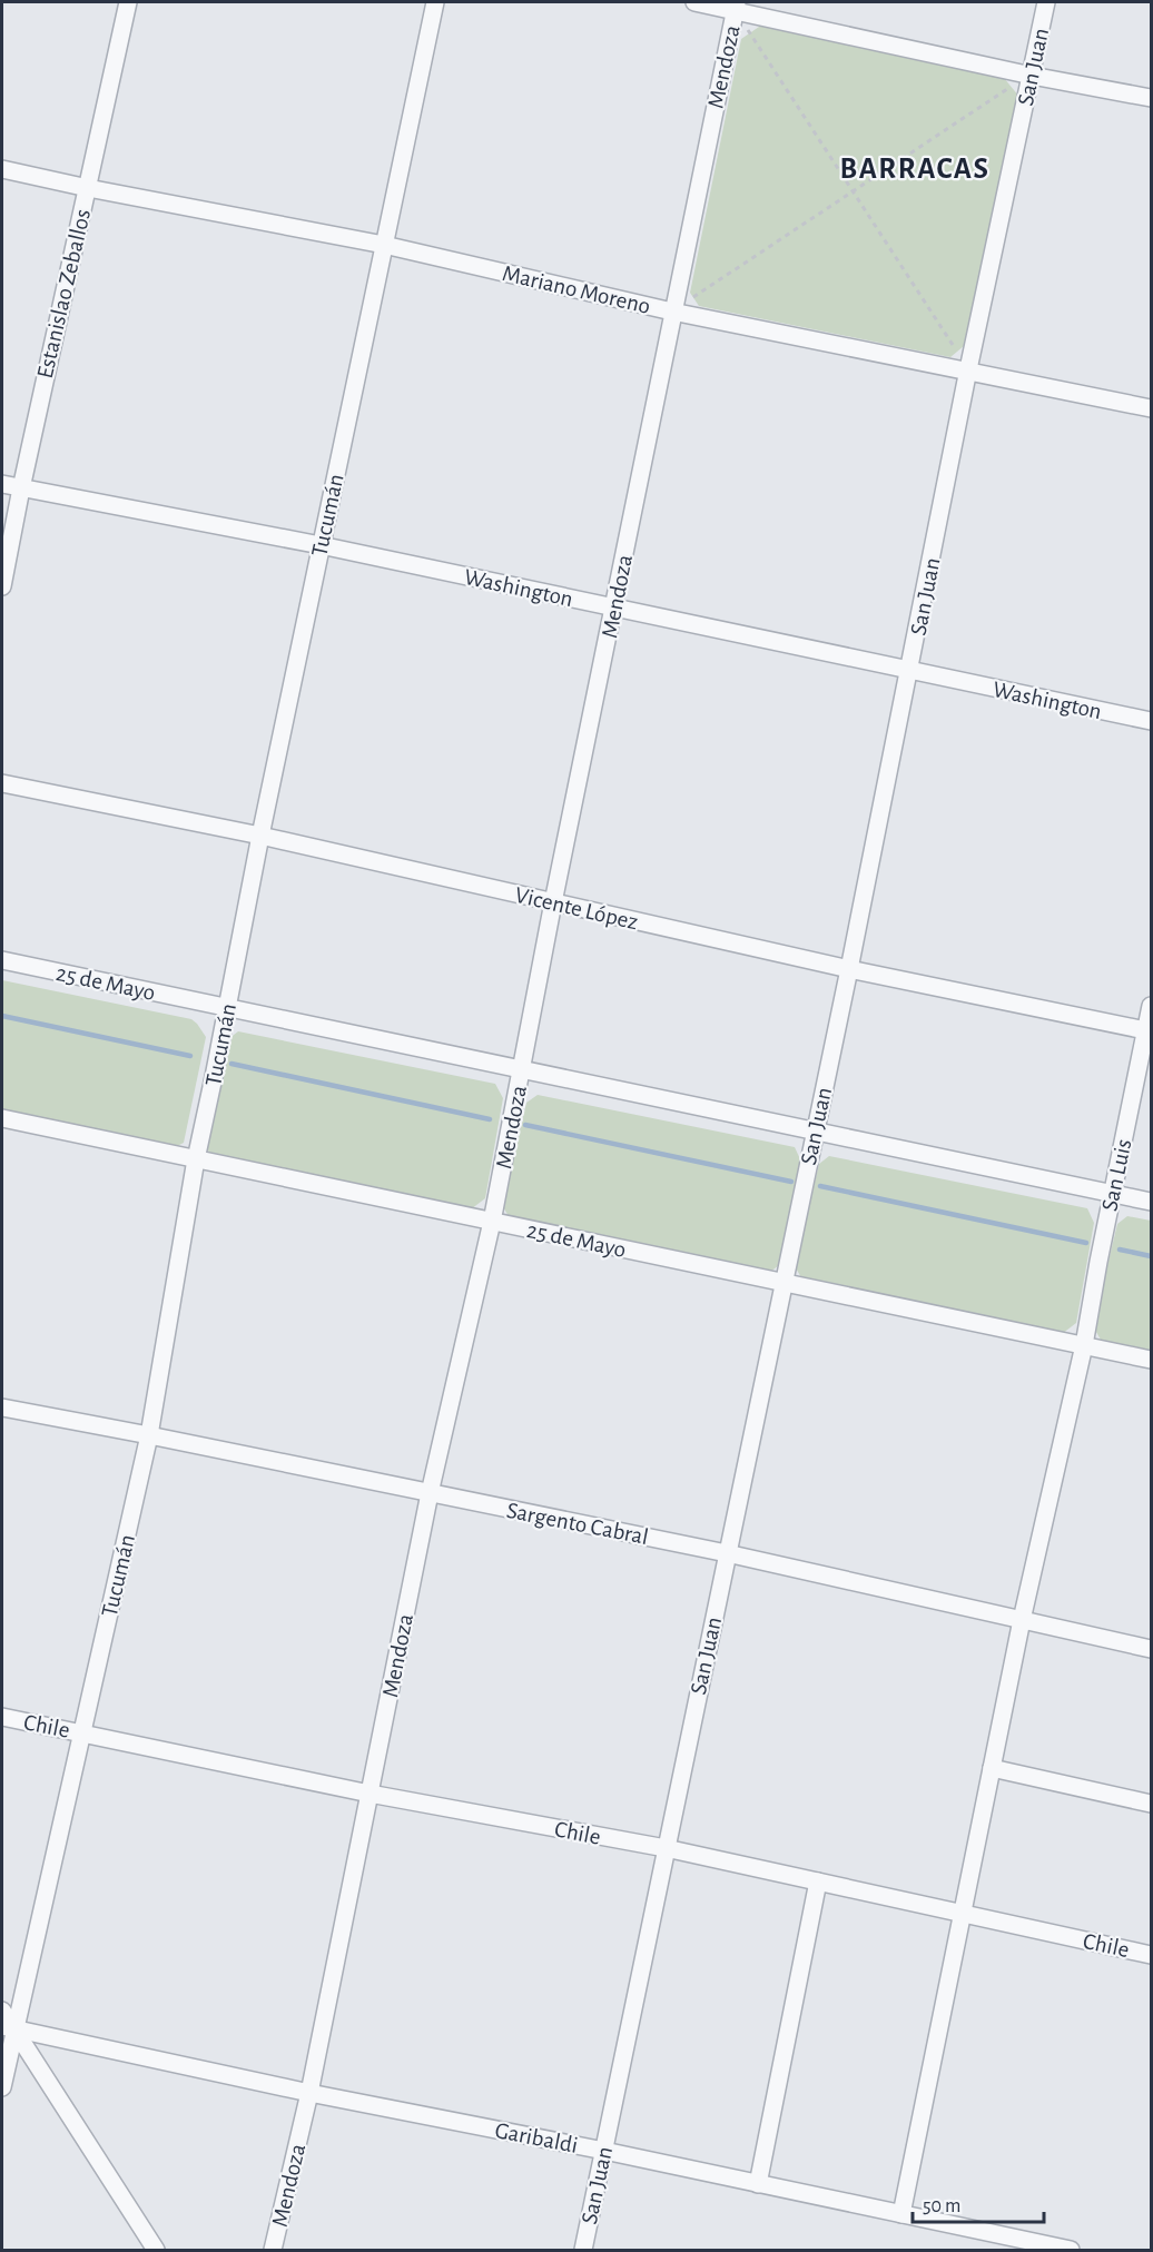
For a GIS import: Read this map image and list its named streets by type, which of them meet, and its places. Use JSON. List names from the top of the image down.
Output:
{
  "streets": {
    "street": [
      "Mendoza",
      "San Juan",
      "Mariano Moreno",
      "Estanislao Zeballos",
      "Tucumán",
      "Washington",
      "Vicente López",
      "25 de Mayo",
      "San Luis",
      "Sargento Cabral",
      "Chile",
      "Garibaldi"
    ]
  },
  "crossings": [
    ["Mendoza", "Mariano Moreno"],
    ["Mendoza", "Washington"],
    ["Mendoza", "Vicente López"],
    ["Mendoza", "25 de Mayo"],
    ["Mendoza", "Sargento Cabral"],
    ["Mendoza", "Chile"],
    ["Mendoza", "Garibaldi"],
    ["San Juan", "Mariano Moreno"],
    ["San Juan", "Washington"],
    ["San Juan", "Vicente López"],
    ["San Juan", "25 de Mayo"],
    ["San Juan", "Sargento Cabral"],
    ["San Juan", "Chile"],
    ["San Juan", "Garibaldi"],
    ["Mariano Moreno", "Estanislao Zeballos"],
    ["Mariano Moreno", "Tucumán"],
    ["Estanislao Zeballos", "Washington"],
    ["Tucumán", "Washington"],
    ["Tucumán", "Vicente López"],
    ["Tucumán", "25 de Mayo"],
    ["Tucumán", "Sargento Cabral"],
    ["Tucumán", "Chile"],
    ["Tucumán", "Garibaldi"],
    ["Vicente López", "San Luis"],
    ["25 de Mayo", "San Luis"],
    ["San Luis", "Sargento Cabral"],
    ["San Luis", "Chile"],
    ["San Luis", "Garibaldi"]
  ],
  "districts": ["BARRACAS"],
  "scale_bar": "50 m"
}
